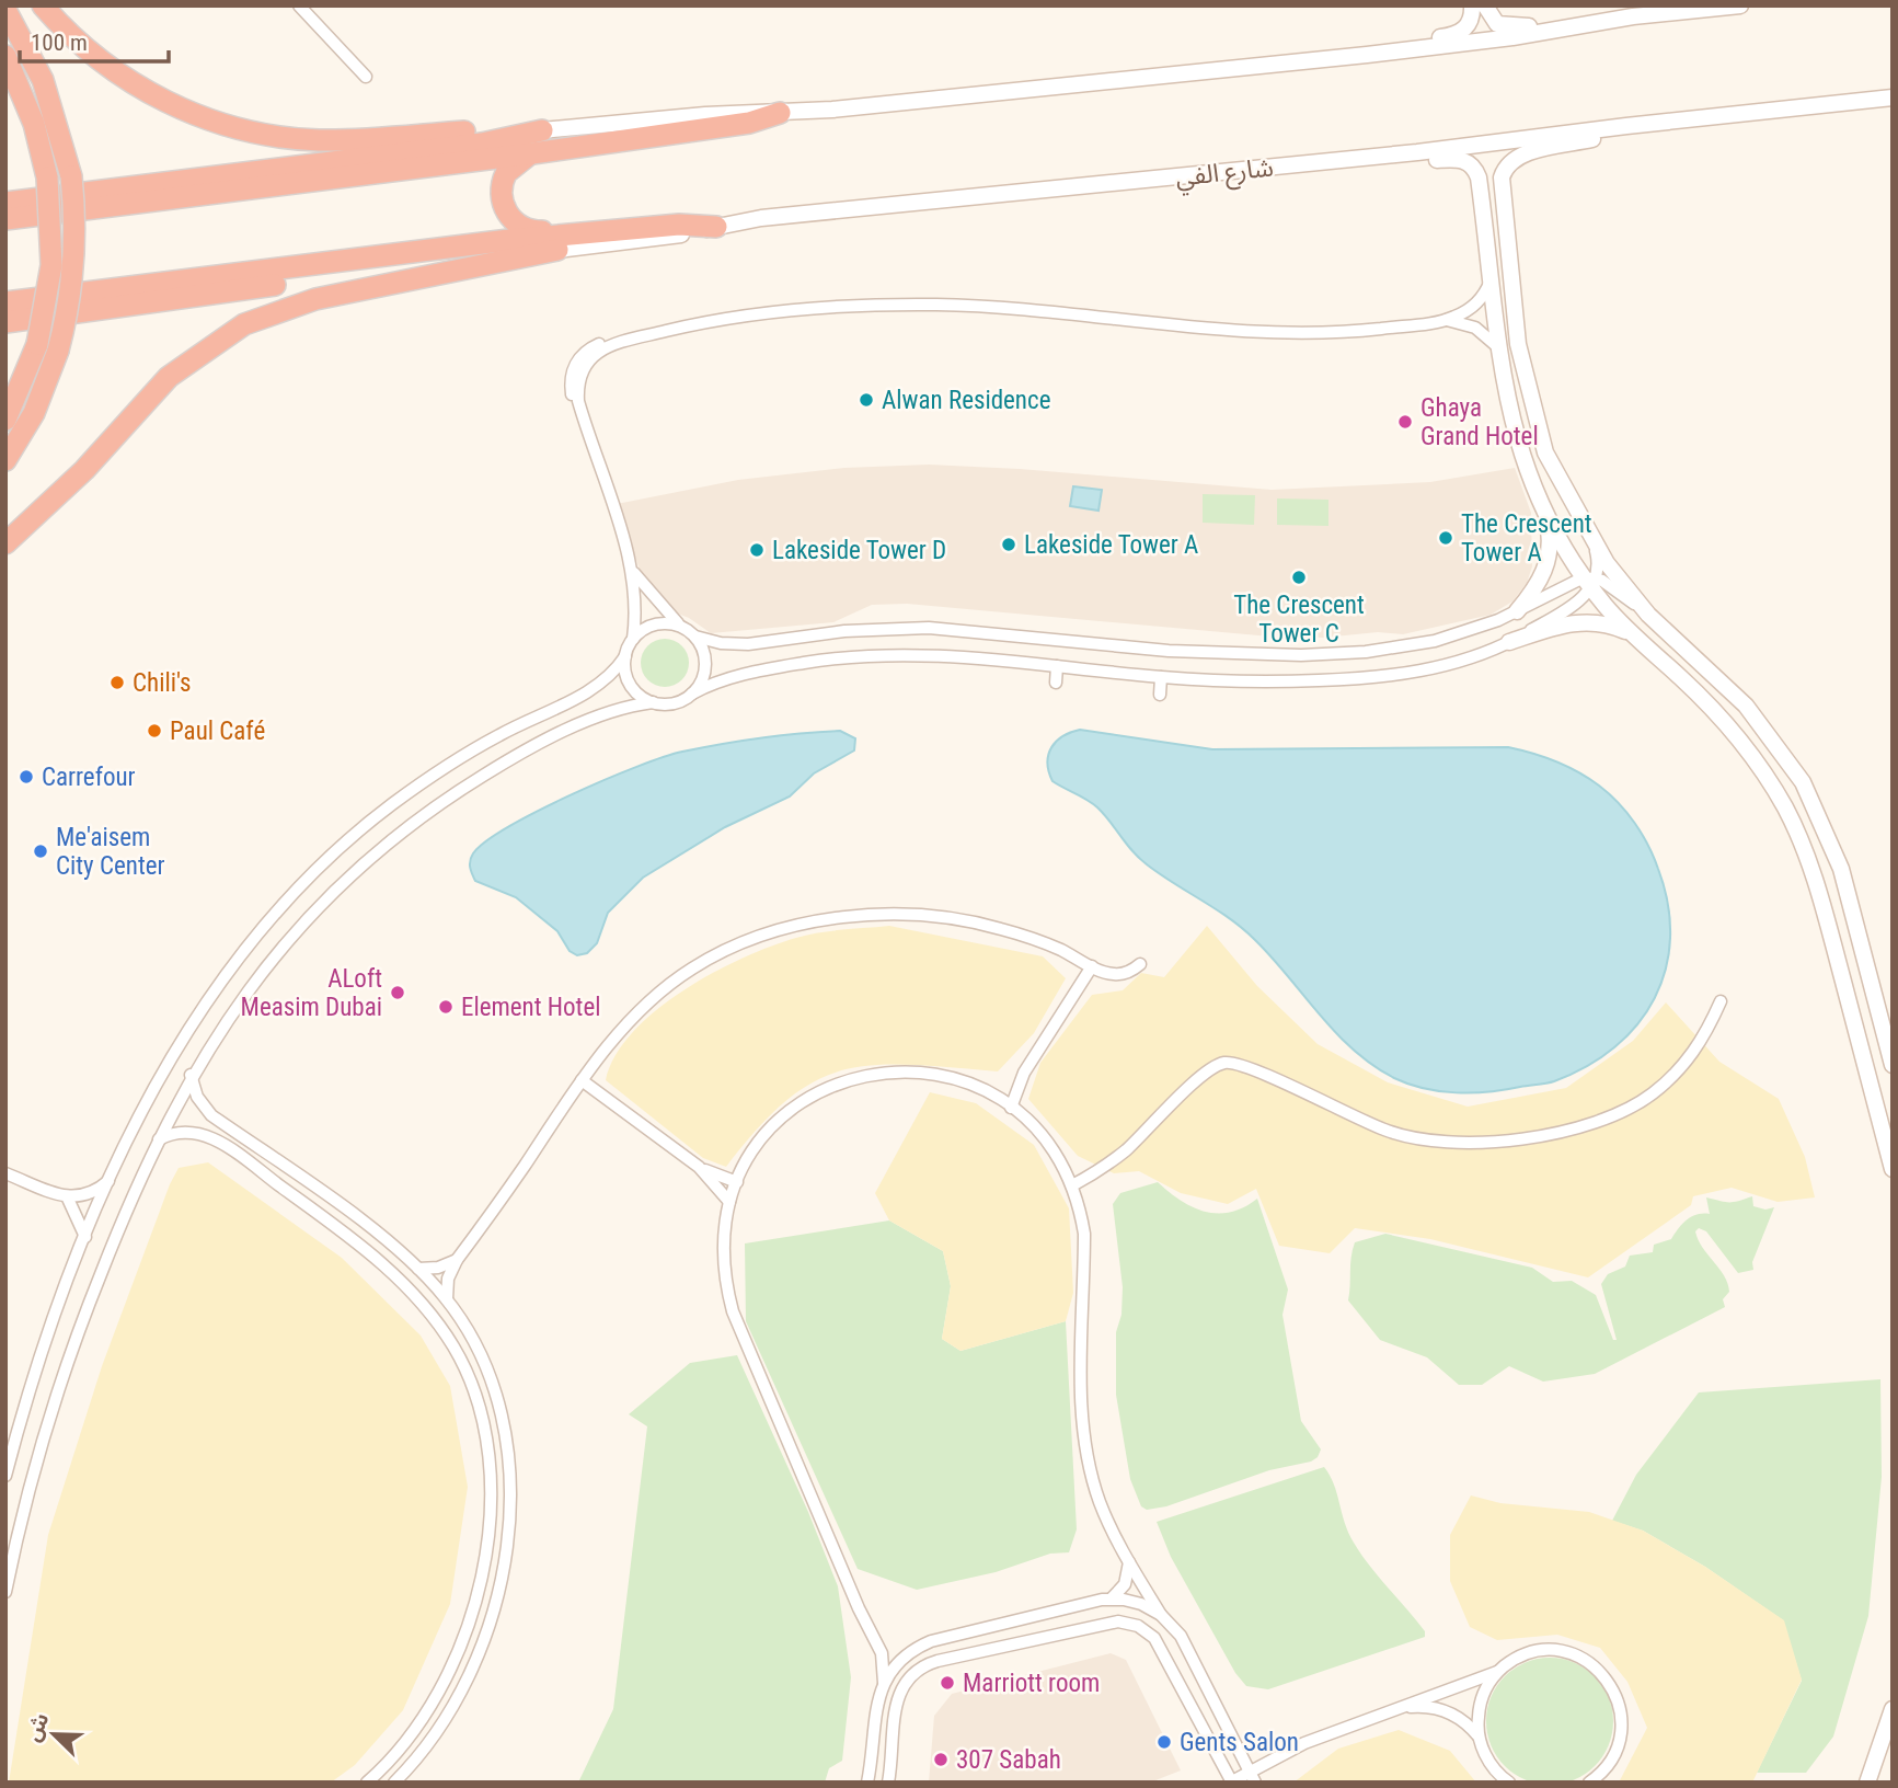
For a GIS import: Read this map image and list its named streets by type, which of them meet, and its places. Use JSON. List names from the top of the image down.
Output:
{
  "streets": {
    "street": ["شارع الفي"]
  },
  "places": [
    "Alwan Residence",
    "Ghaya Grand Hotel",
    "The Crescent Tower A",
    "Lakeside Tower A",
    "Lakeside Tower D",
    "The Crescent Tower C",
    "Chili's",
    "Paul Café",
    "Carrefour",
    "Me'aisem City Center",
    "ALoft Measim Dubai",
    "Element Hotel",
    "Marriott room",
    "Gents Salon",
    "307 Sabah"
  ],
  "scale_bar": "100 m",
  "north": "top left"
}
